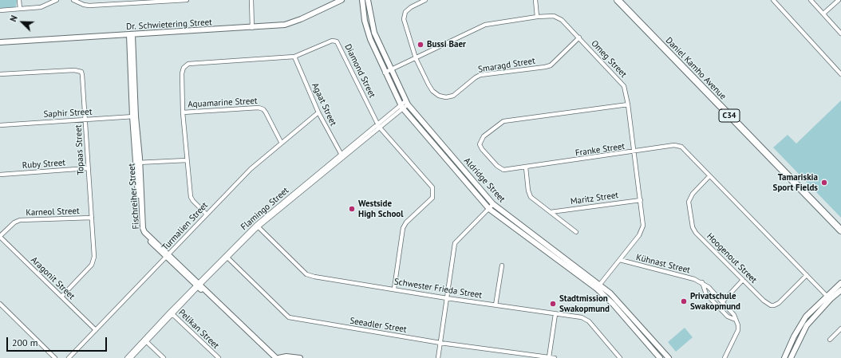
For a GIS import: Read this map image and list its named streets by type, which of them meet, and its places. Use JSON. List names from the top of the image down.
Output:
{
  "streets": {
    "main road": ["Daniel Kamho Avenue", "C34"],
    "street": [
      "Dr. Schwietering Street",
      "Omeg Street",
      "Smaragd Street",
      "Diamond Street",
      "Aquamarine Street",
      "Agaat Street",
      "Saphir Street",
      "Topaas Street",
      "Franke Street",
      "Ruby Street",
      "Aldridge Street",
      "Fischreiher Street",
      "Maritz Street",
      "Flamingo Street",
      "Karneol Street",
      "Turmalien Street",
      "Hoogenout Street",
      "Kühnast Street",
      "Aragonit Street",
      "Schwester Frieda Street",
      "Seeadler Street",
      "Pelikan Street"
    ]
  },
  "crossings": [
    ["Dr. Schwietering Street", "Fischreiher Street"],
    ["Omeg Street", "Smaragd Street"],
    ["Omeg Street", "Franke Street"],
    ["Omeg Street", "Aldridge Street"],
    ["Omeg Street", "Maritz Street"],
    ["Omeg Street", "Kühnast Street"],
    ["Diamond Street", "Aquamarine Street"],
    ["Diamond Street", "Agaat Street"],
    ["Diamond Street", "Flamingo Street"],
    ["Diamond Street", "Turmalien Street"],
    ["Diamond Street", "Schwester Frieda Street"],
    ["Aquamarine Street", "Turmalien Street"],
    ["Agaat Street", "Flamingo Street"],
    ["Agaat Street", "Turmalien Street"],
    ["Saphir Street", "Topaas Street"],
    ["Saphir Street", "Fischreiher Street"],
    ["Topaas Street", "Ruby Street"],
    ["Topaas Street", "Karneol Street"],
    ["Topaas Street", "Aragonit Street"],
    ["Franke Street", "Hoogenout Street"],
    ["Aldridge Street", "Flamingo Street"],
    ["Fischreiher Street", "Flamingo Street"],
    ["Fischreiher Street", "Turmalien Street"],
    ["Flamingo Street", "Schwester Frieda Street"],
    ["Flamingo Street", "Seeadler Street"],
    ["Flamingo Street", "Pelikan Street"],
    ["Karneol Street", "Aragonit Street"],
    ["Turmalien Street", "Aragonit Street"]
  ],
  "places": [
    "Bussi Baer",
    "Tamariskia Sport Fields",
    "Westside High School",
    "Privatschule Swakopmund",
    "Stadtmission Swakopmund"
  ],
  "scale_bar": "200 m",
  "north": "top left"
}
